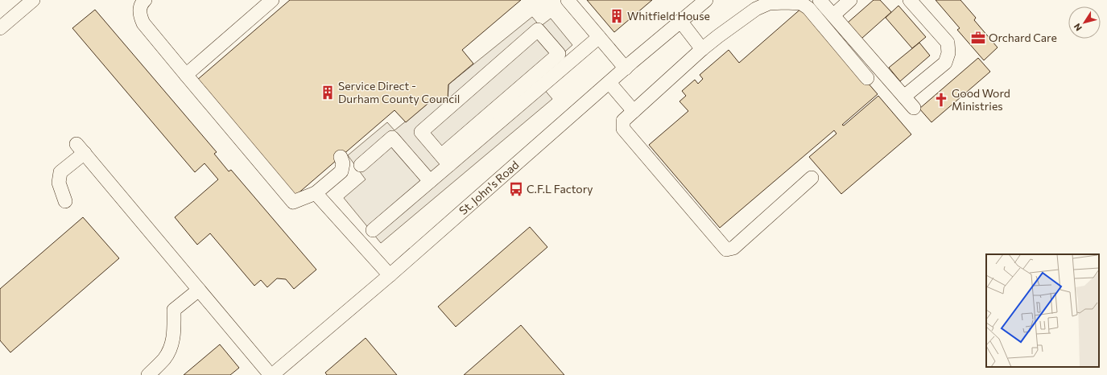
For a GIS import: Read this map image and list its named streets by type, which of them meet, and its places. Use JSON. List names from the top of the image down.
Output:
{
  "streets": {
    "street": ["St. John's Road"]
  },
  "places": {
    "building": ["Whitfield House", "Service Direct - Durham County Council"],
    "office": ["Orchard Care"],
    "church": ["Good Word Ministries"],
    "bus stop": ["C.F.L Factory"]
  },
  "north": "bottom left"
}
